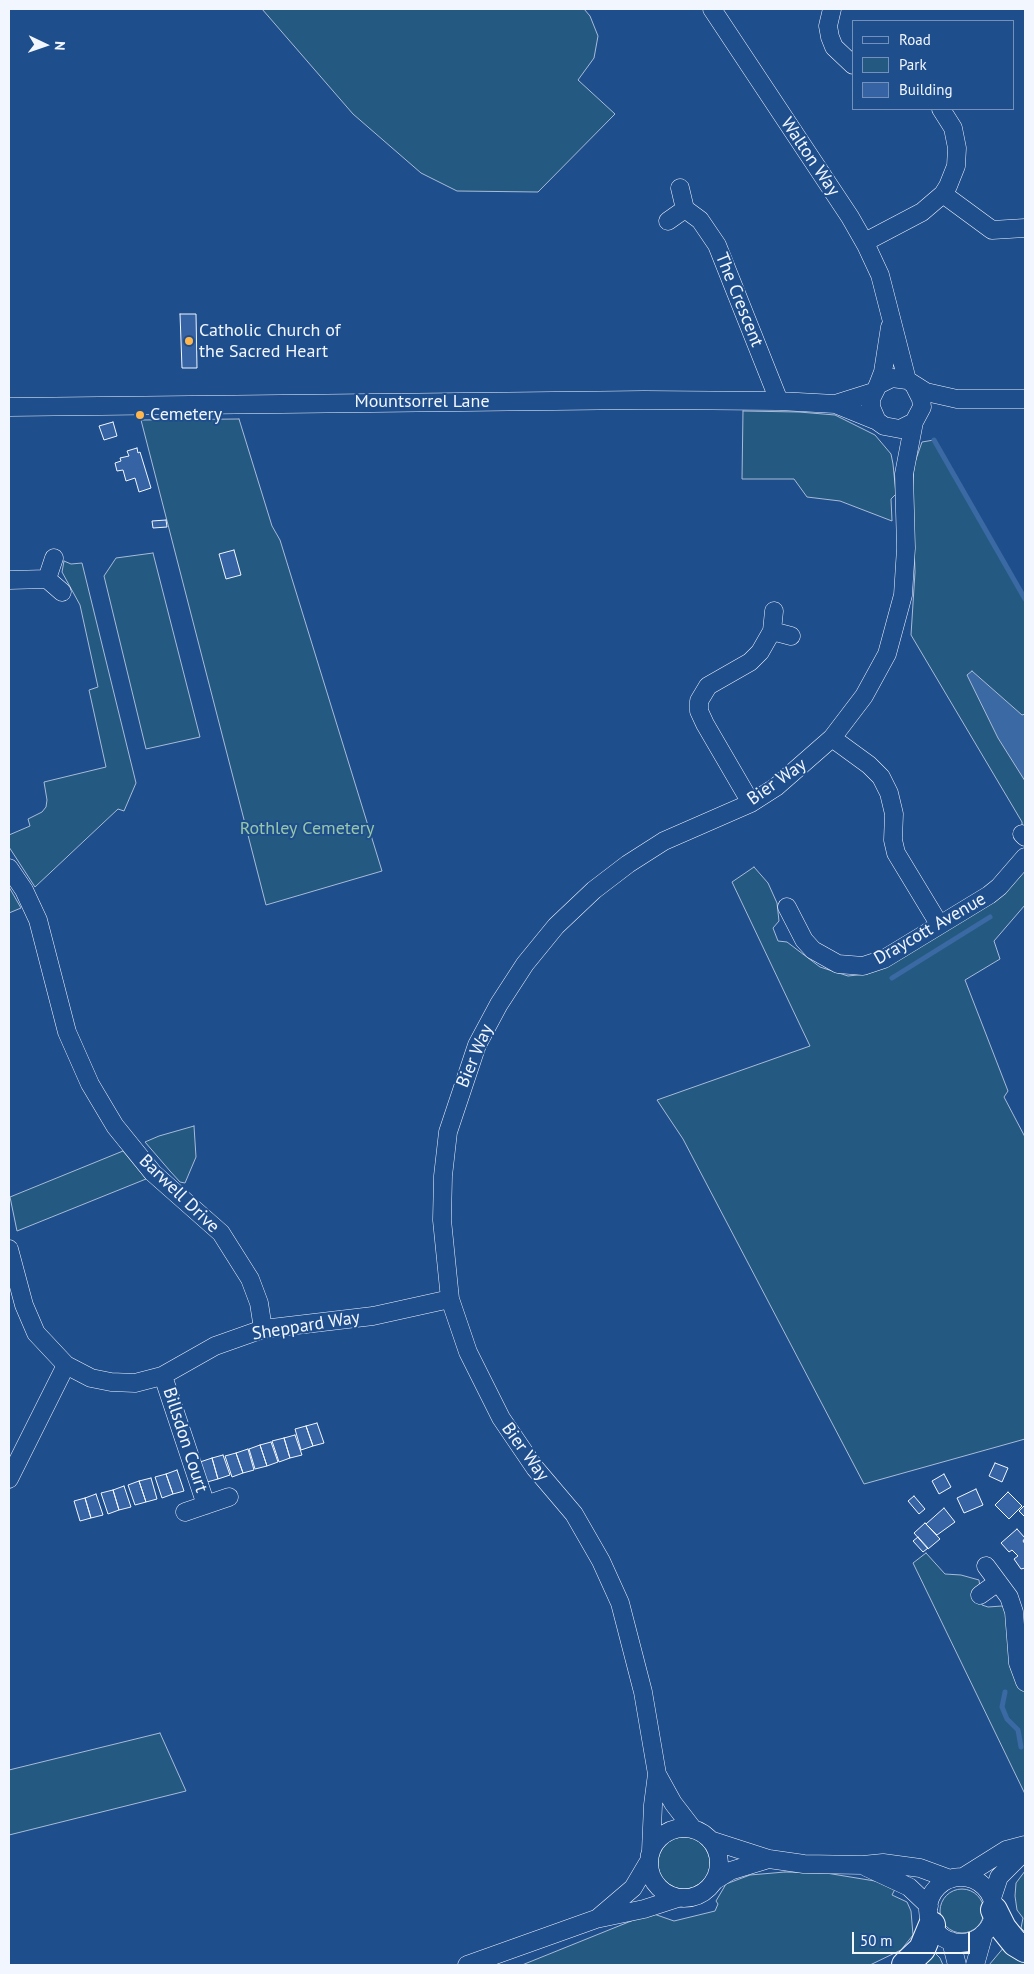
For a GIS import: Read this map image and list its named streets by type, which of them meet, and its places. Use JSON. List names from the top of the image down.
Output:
{
  "streets": {
    "street": [
      "Walton Way",
      "The Crescent",
      "Mountsorrel Lane",
      "Bier Way",
      "Draycott Avenue",
      "Barwell Drive",
      "Sheppard Way",
      "Billsdon Court"
    ]
  },
  "crossings": [
    ["Walton Way", "Mountsorrel Lane"],
    ["Walton Way", "Bier Way"],
    ["The Crescent", "Mountsorrel Lane"],
    ["Mountsorrel Lane", "Bier Way"],
    ["Bier Way", "Sheppard Way"],
    ["Barwell Drive", "Sheppard Way"],
    ["Sheppard Way", "Billsdon Court"]
  ],
  "parks": ["Rothley Cemetery"],
  "places": ["Catholic Church of the Sacred Heart", "Cemetery"],
  "legend": ["Road", "Park", "Building"],
  "scale_bar": "50 m",
  "north": "right"
}
